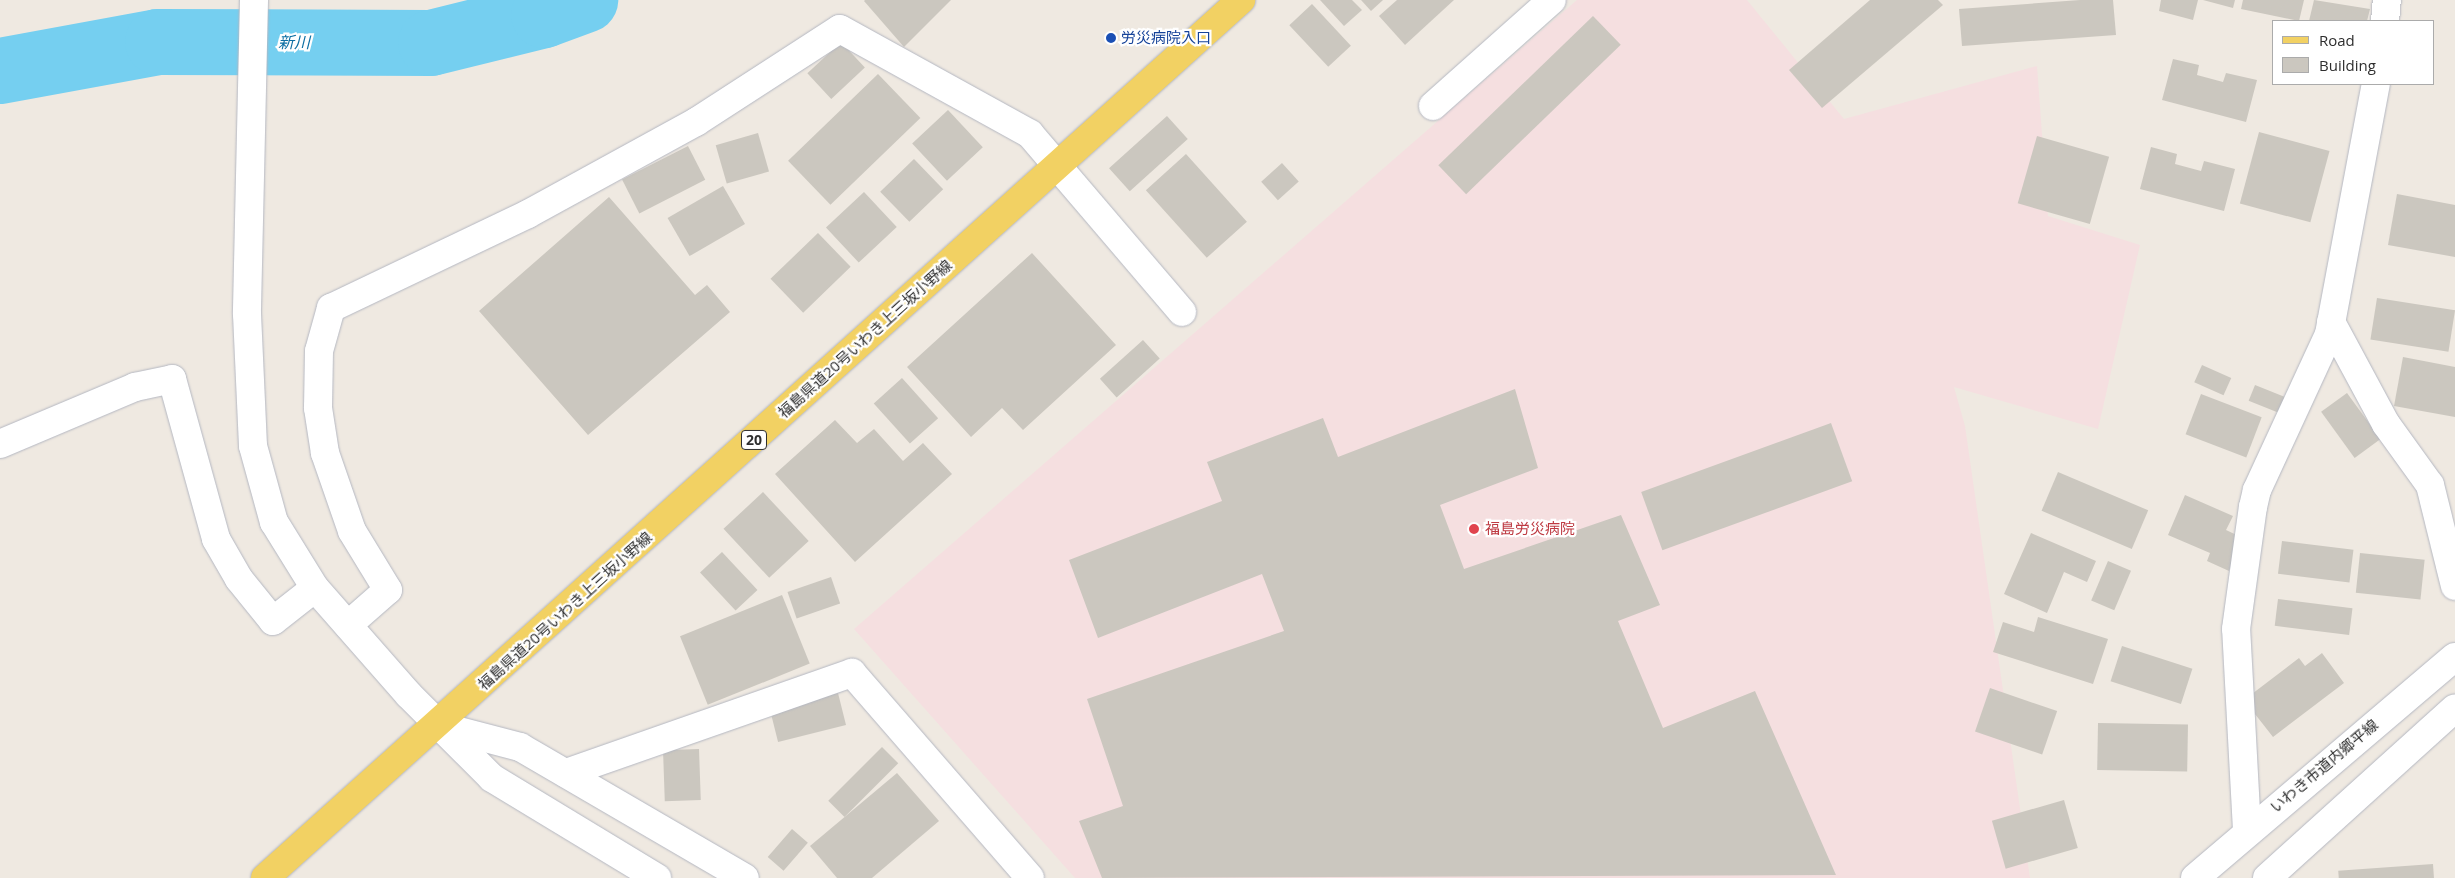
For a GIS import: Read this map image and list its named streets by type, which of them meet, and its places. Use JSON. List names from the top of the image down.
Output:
{
  "streets": {
    "main road": ["福島県道20号いわき上三坂小野線", "20"],
    "street": ["いわき市道内郷平線"]
  },
  "water": ["新川"],
  "places": ["労災病院入口", "福島労災病院"],
  "legend": ["Road", "Building"]
}
